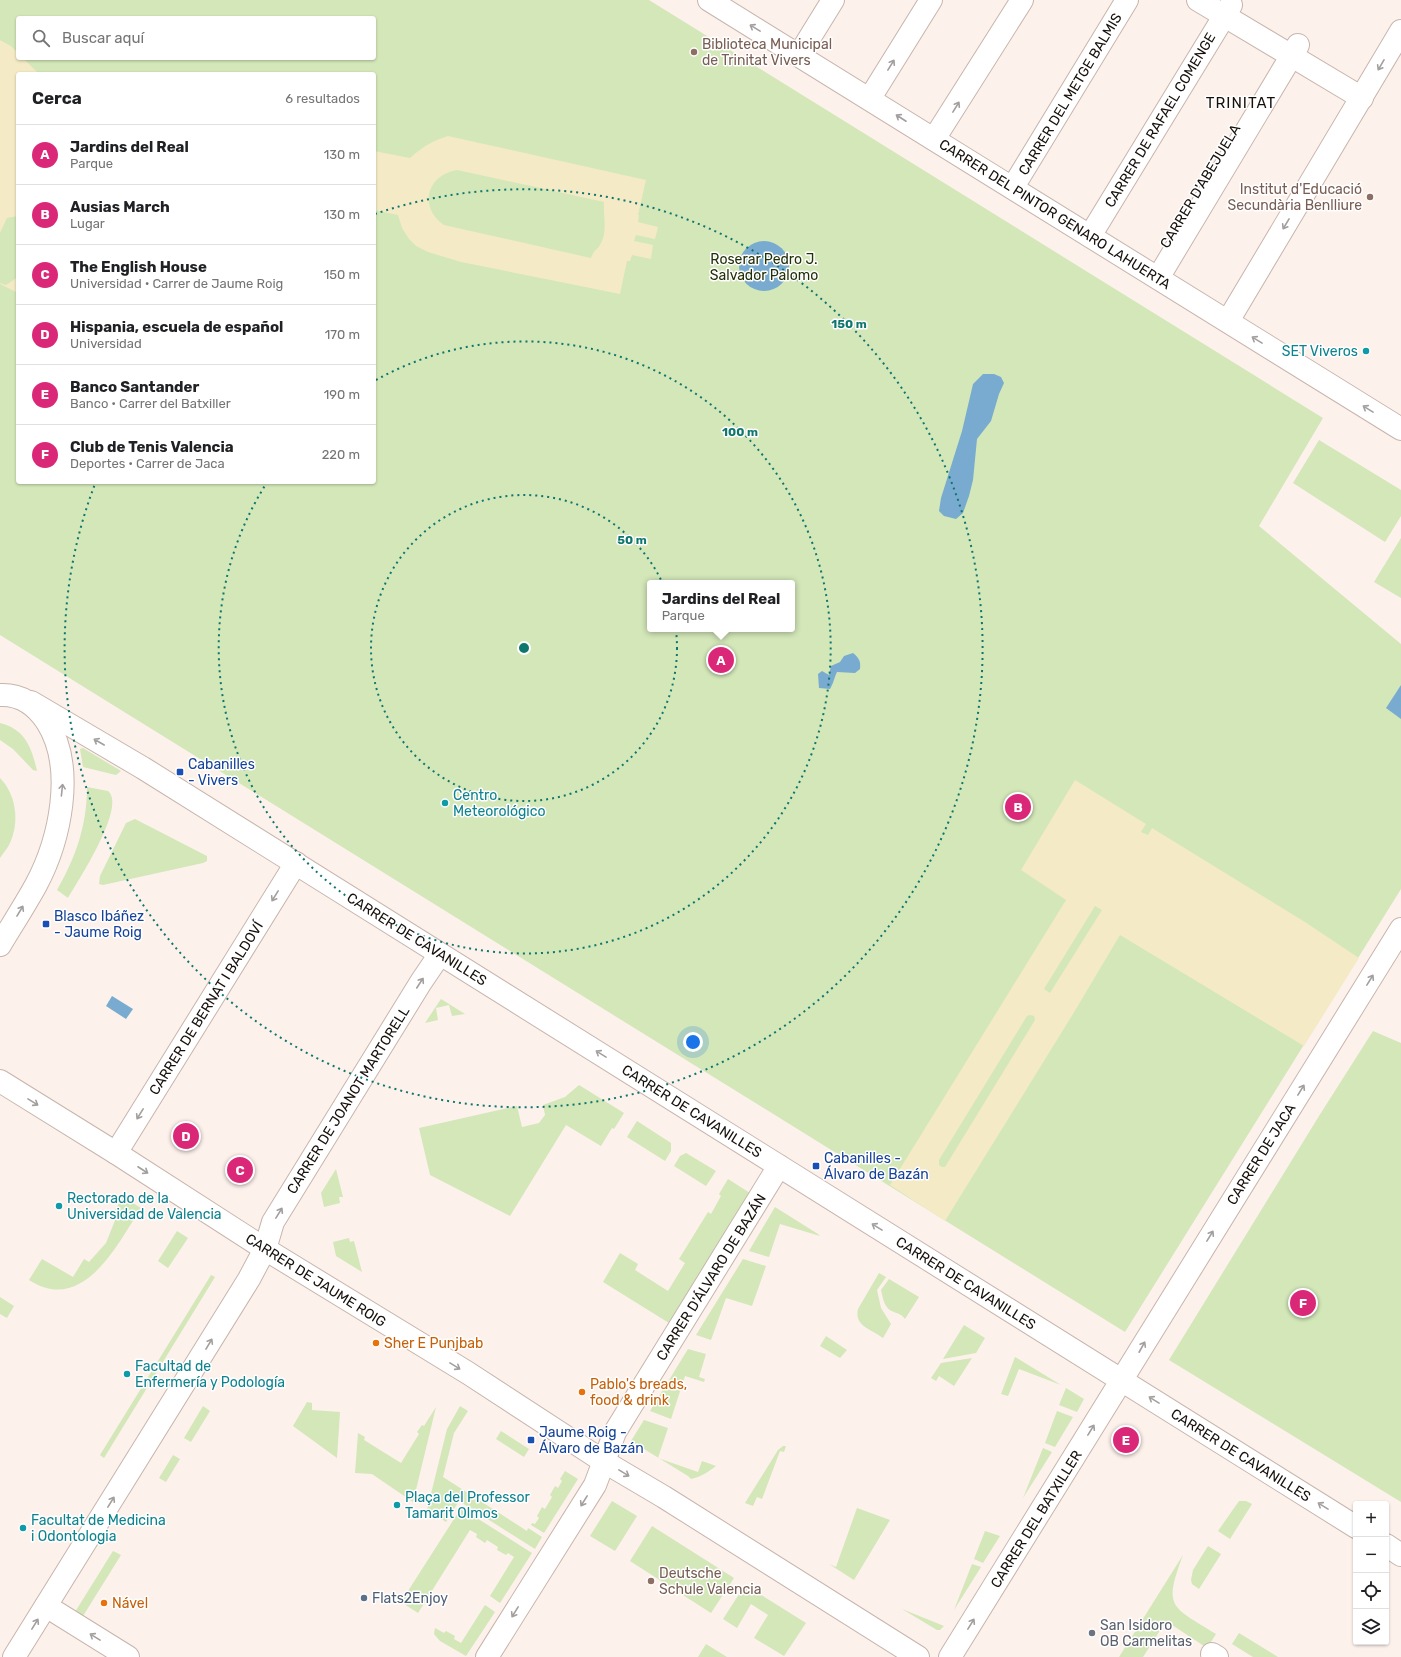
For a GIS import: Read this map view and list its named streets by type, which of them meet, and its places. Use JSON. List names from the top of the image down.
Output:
{
  "streets": {
    "street": [
      "CARRER DEL METGE BALMIS",
      "CARRER DE RAFAEL COMENGE",
      "CARRER D'ABEJUELA",
      "CARRER DEL PINTOR GENARO LAHUERTA",
      "CARRER DE CAVANILLES",
      "CARRER DE BERNAT I BALDOVÍ",
      "CARRER DE JOANOT MARTORELL",
      "CARRER DE JACA",
      "CARRER D'ÁLVARO DE BAZÁN",
      "CARRER DE JAUME ROIG",
      "CARRER DEL BATXILLER"
    ]
  },
  "crossings": [
    ["CARRER DEL METGE BALMIS", "CARRER DEL PINTOR GENARO LAHUERTA"],
    ["CARRER DE RAFAEL COMENGE", "CARRER DEL PINTOR GENARO LAHUERTA"],
    ["CARRER D'ABEJUELA", "CARRER DEL PINTOR GENARO LAHUERTA"],
    ["CARRER DE CAVANILLES", "CARRER DE BERNAT I BALDOVÍ"],
    ["CARRER DE CAVANILLES", "CARRER DE JOANOT MARTORELL"],
    ["CARRER DE CAVANILLES", "CARRER DE JACA"],
    ["CARRER DE CAVANILLES", "CARRER D'ÁLVARO DE BAZÁN"],
    ["CARRER DE CAVANILLES", "CARRER DEL BATXILLER"],
    ["CARRER DE BERNAT I BALDOVÍ", "CARRER DE JAUME ROIG"],
    ["CARRER DE JOANOT MARTORELL", "CARRER DE JAUME ROIG"],
    ["CARRER DE JACA", "CARRER DEL BATXILLER"],
    ["CARRER D'ÁLVARO DE BAZÁN", "CARRER DE JAUME ROIG"]
  ],
  "one_way": [
    "CARRER DEL PINTOR GENARO LAHUERTA",
    "CARRER DE CAVANILLES",
    "CARRER DE BERNAT I BALDOVÍ",
    "CARRER DE JOANOT MARTORELL",
    "CARRER DE JACA",
    "CARRER D'ÁLVARO DE BAZÁN",
    "CARRER DE JAUME ROIG",
    "CARRER DEL BATXILLER"
  ],
  "districts": ["TRINITAT"],
  "parks": ["Roserar Pedro J. Salvador Palomo"],
  "places": {
    "other": [
      "Biblioteca Municipal de Trinitat Vivers",
      "Institut d'Educació Secundària Benlliure",
      "SET Viveros",
      "Centro Meteorológico",
      "Rectorado de la Universidad de Valencia",
      "Sher E Punjbab",
      "Facultad de Enfermería y Podología",
      "Pablo's breads, food & drink",
      "Plaça del Professor Tamarit Olmos",
      "Facultat de Medicina i Odontologia",
      "Deutsche Schule Valencia",
      "Flats2Enjoy",
      "Nável",
      "San Isidoro OB Carmelitas"
    ],
    "transit": [
      "Cabanilles - Vivers",
      "Blasco Ibáñez - Jaume Roig",
      "Cabanilles - Álvaro de Bazán",
      "Jaume Roig - Álvaro de Bazán"
    ]
  },
  "page": {
    "search": "Buscar aquí",
    "heading": ["Cerca", "6 resultados"],
    "list": [
      {
        "mark": "A",
        "name": "Jardins del Real",
        "note": "Parque",
        "value": "130 m"
      },
      {
        "mark": "B",
        "name": "Ausias March",
        "note": "Lugar",
        "value": "130 m"
      },
      {
        "mark": "C",
        "name": "The English House",
        "note": "Universidad · Carrer de Jaume Roig",
        "value": "150 m"
      },
      {
        "mark": "D",
        "name": "Hispania, escuela de español",
        "note": "Universidad",
        "value": "170 m"
      },
      {
        "mark": "E",
        "name": "Banco Santander",
        "note": "Banco · Carrer del Batxiller",
        "value": "190 m"
      },
      {
        "mark": "F",
        "name": "Club de Tenis Valencia",
        "note": "Deportes · Carrer de Jaca",
        "value": "220 m"
      }
    ],
    "popup": ["Jardins del Real", "Parque"],
    "pins": [
      "A",
      "B",
      "D",
      "C",
      "F",
      "E"
    ],
    "map_buttons": ["+", "−"]
  },
  "rings": ["150 m", "100 m", "50 m"]
}
